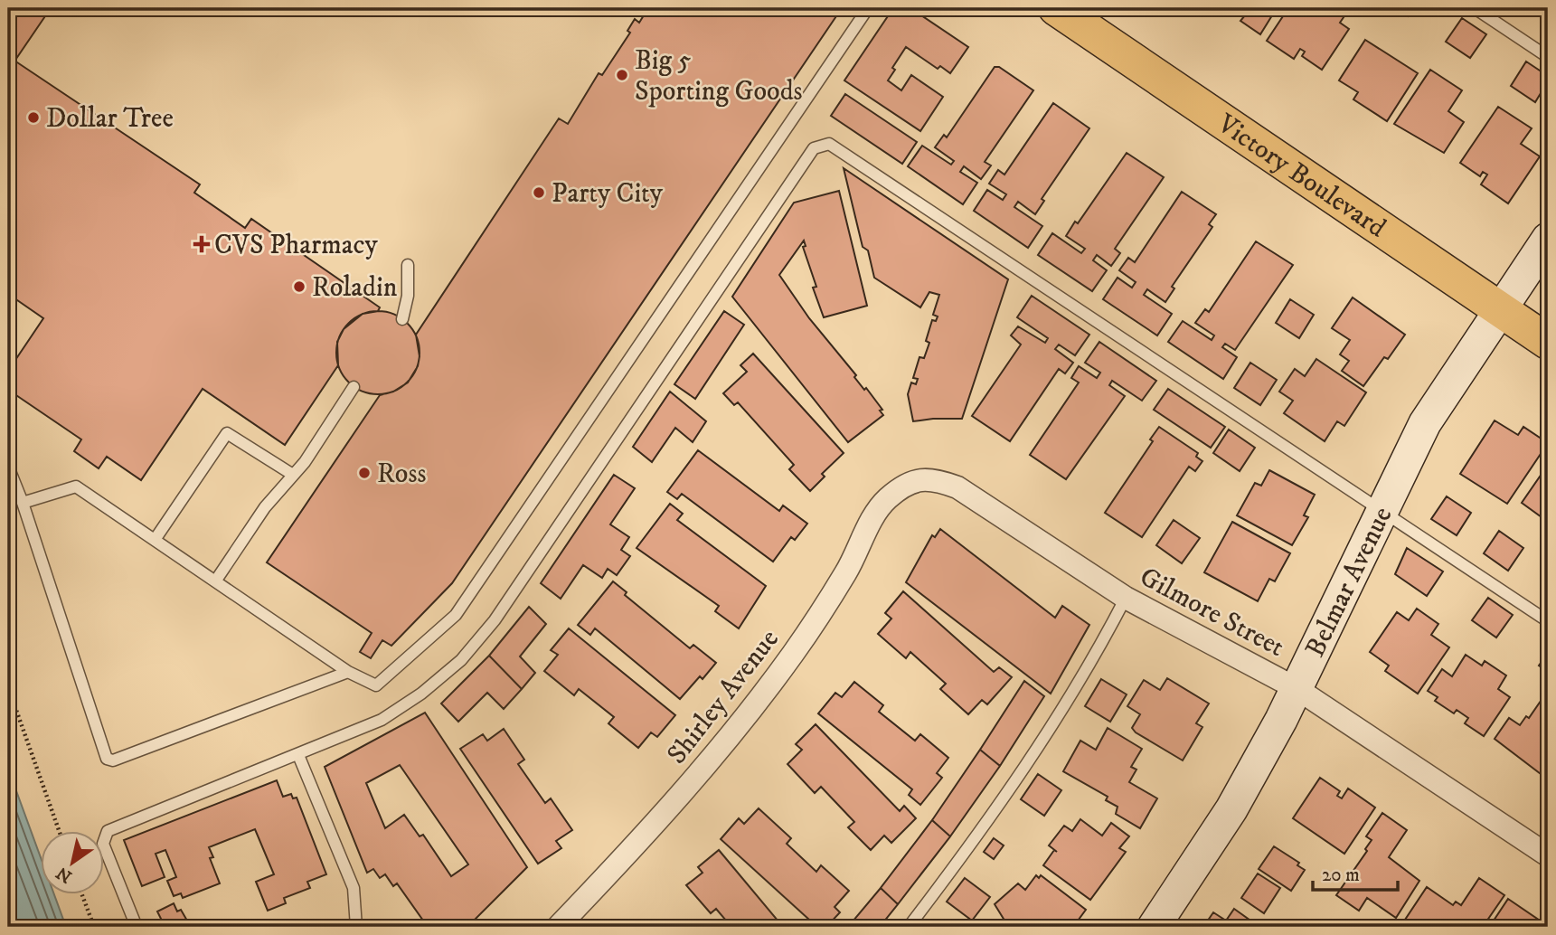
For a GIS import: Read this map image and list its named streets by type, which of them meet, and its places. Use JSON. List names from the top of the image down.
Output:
{
  "streets": {
    "main road": ["Victory Boulevard"],
    "street": ["Belmar Avenue", "Gilmore Street", "Shirley Avenue"]
  },
  "crossings": [
    ["Victory Boulevard", "Belmar Avenue"],
    ["Belmar Avenue", "Gilmore Street"],
    ["Gilmore Street", "Shirley Avenue"]
  ],
  "places": {
    "other": [
      "Big 5 Sporting Goods",
      "Dollar Tree",
      "Party City",
      "Roladin",
      "Ross"
    ],
    "health": ["CVS Pharmacy"]
  },
  "scale_bar": "20 m",
  "north": "bottom left"
}
